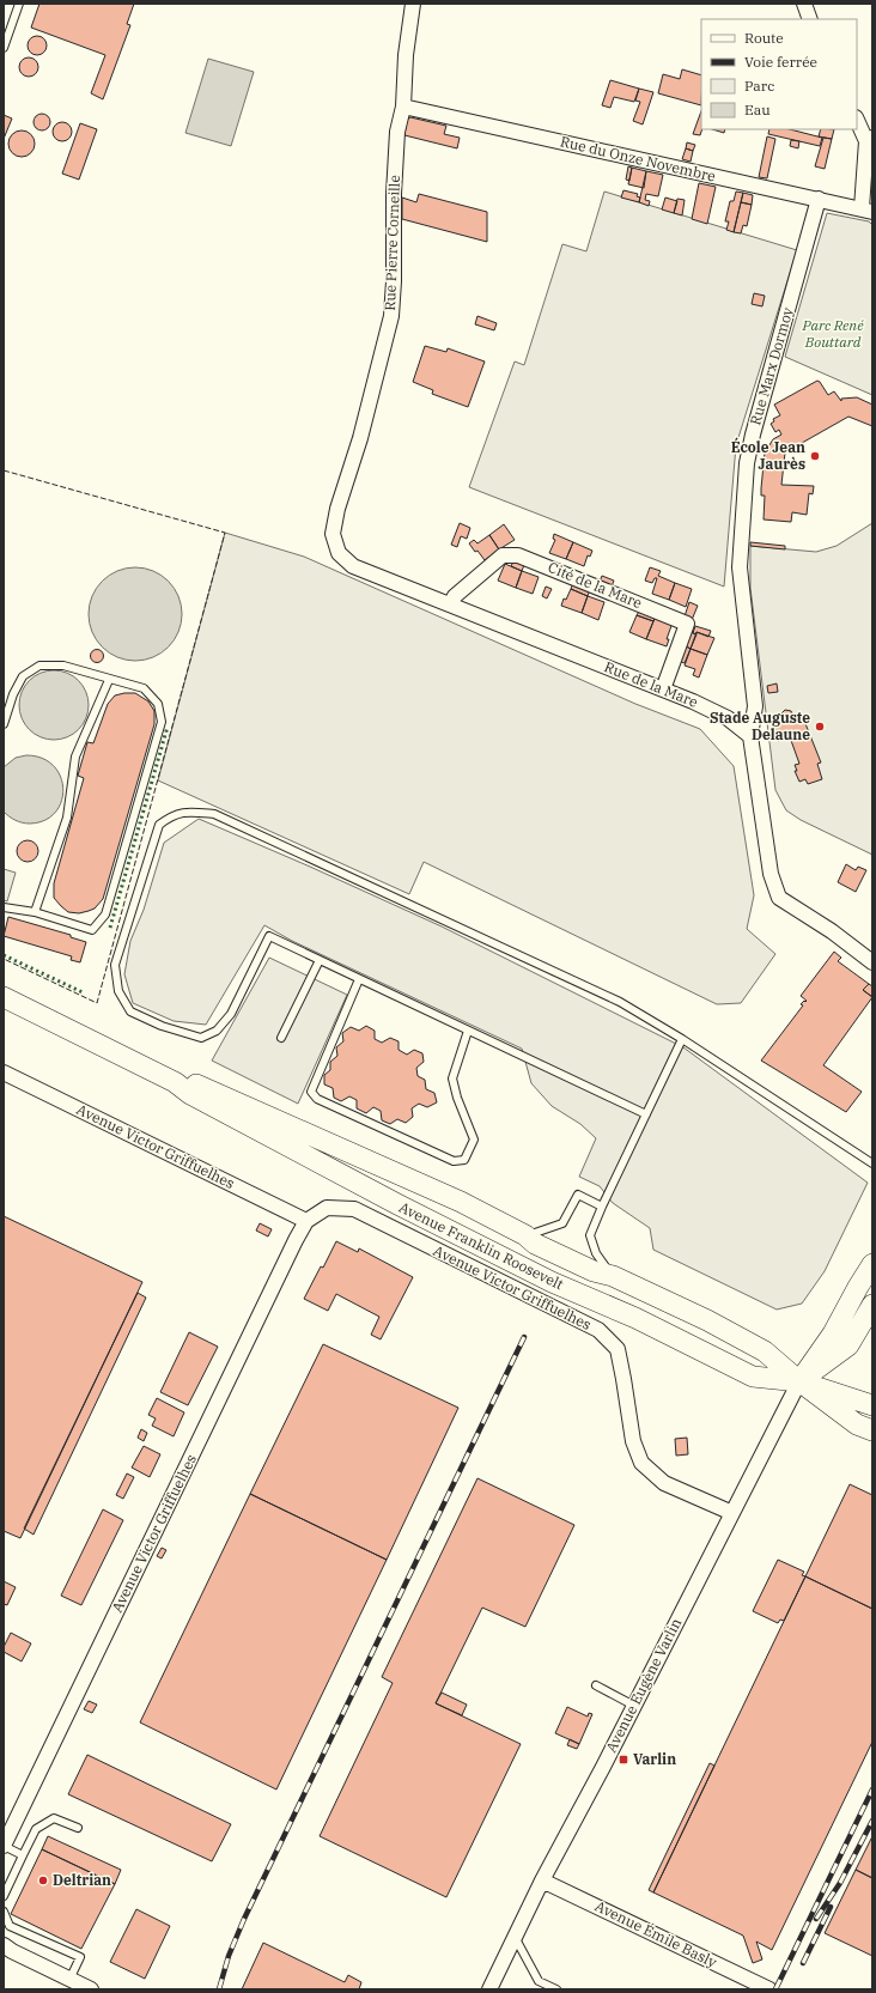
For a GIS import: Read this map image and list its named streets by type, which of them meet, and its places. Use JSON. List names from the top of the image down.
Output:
{
  "streets": {
    "main road": ["Avenue Franklin Roosevelt"],
    "street": [
      "Rue du Onze Novembre",
      "Rue Pierre Corneille",
      "Rue Marx Dormoy",
      "Cité de la Mare",
      "Rue de la Mare",
      "Avenue Victor Griffuelhes",
      "Avenue Eugène Varlin",
      "Avenue Émile Basly"
    ]
  },
  "crossings": [
    ["Rue du Onze Novembre", "Rue Pierre Corneille"],
    ["Rue du Onze Novembre", "Rue Marx Dormoy"],
    ["Rue Pierre Corneille", "Rue de la Mare"],
    ["Rue Marx Dormoy", "Rue de la Mare"],
    ["Cité de la Mare", "Rue de la Mare"],
    ["Avenue Victor Griffuelhes", "Avenue Eugène Varlin"],
    ["Avenue Franklin Roosevelt", "Avenue Eugène Varlin"],
    ["Avenue Eugène Varlin", "Avenue Émile Basly"]
  ],
  "parks": ["Parc René Bouttard"],
  "places": {
    "other": ["École Jean Jaurès", "Stade Auguste Delaune", "Deltrian"],
    "transit": ["Varlin"]
  },
  "legend": [
    "Route",
    "Voie ferrée",
    "Parc",
    "Eau"
  ]
}
